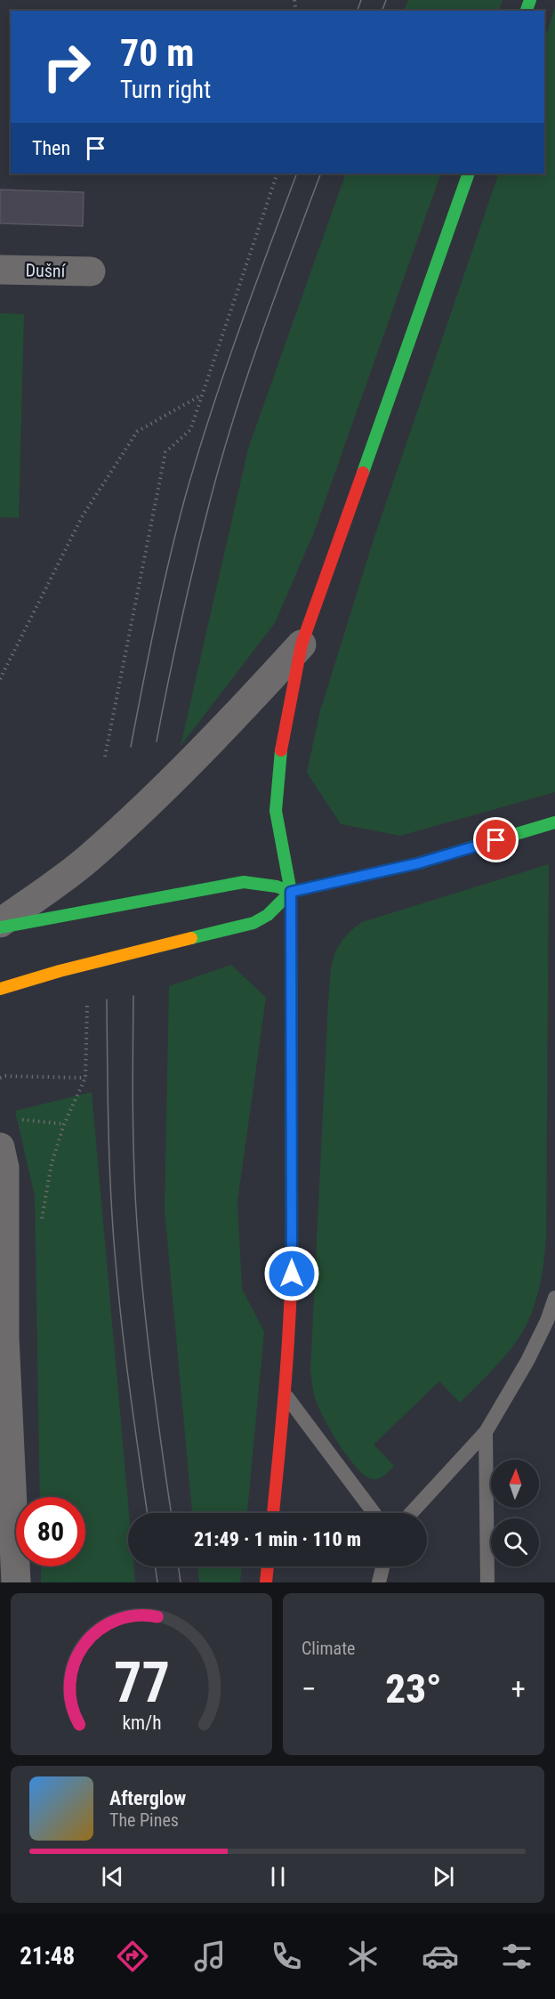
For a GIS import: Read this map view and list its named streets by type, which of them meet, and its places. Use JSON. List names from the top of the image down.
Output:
{
  "streets": {
    "street": ["Dušní"]
  },
  "north": "top",
  "page": {
    "turn": ["70 m", "Turn right"],
    "then": "Then",
    "limit": "80",
    "trip": "21:49 · 1 min · 110 m",
    "tile": "Climate",
    "heat": ["−", "23°", "+"],
    "song": ["Afterglow", "The Pines"],
    "tabs": "21:48",
    "gauge": ["77", "km/h"]
  }
}
